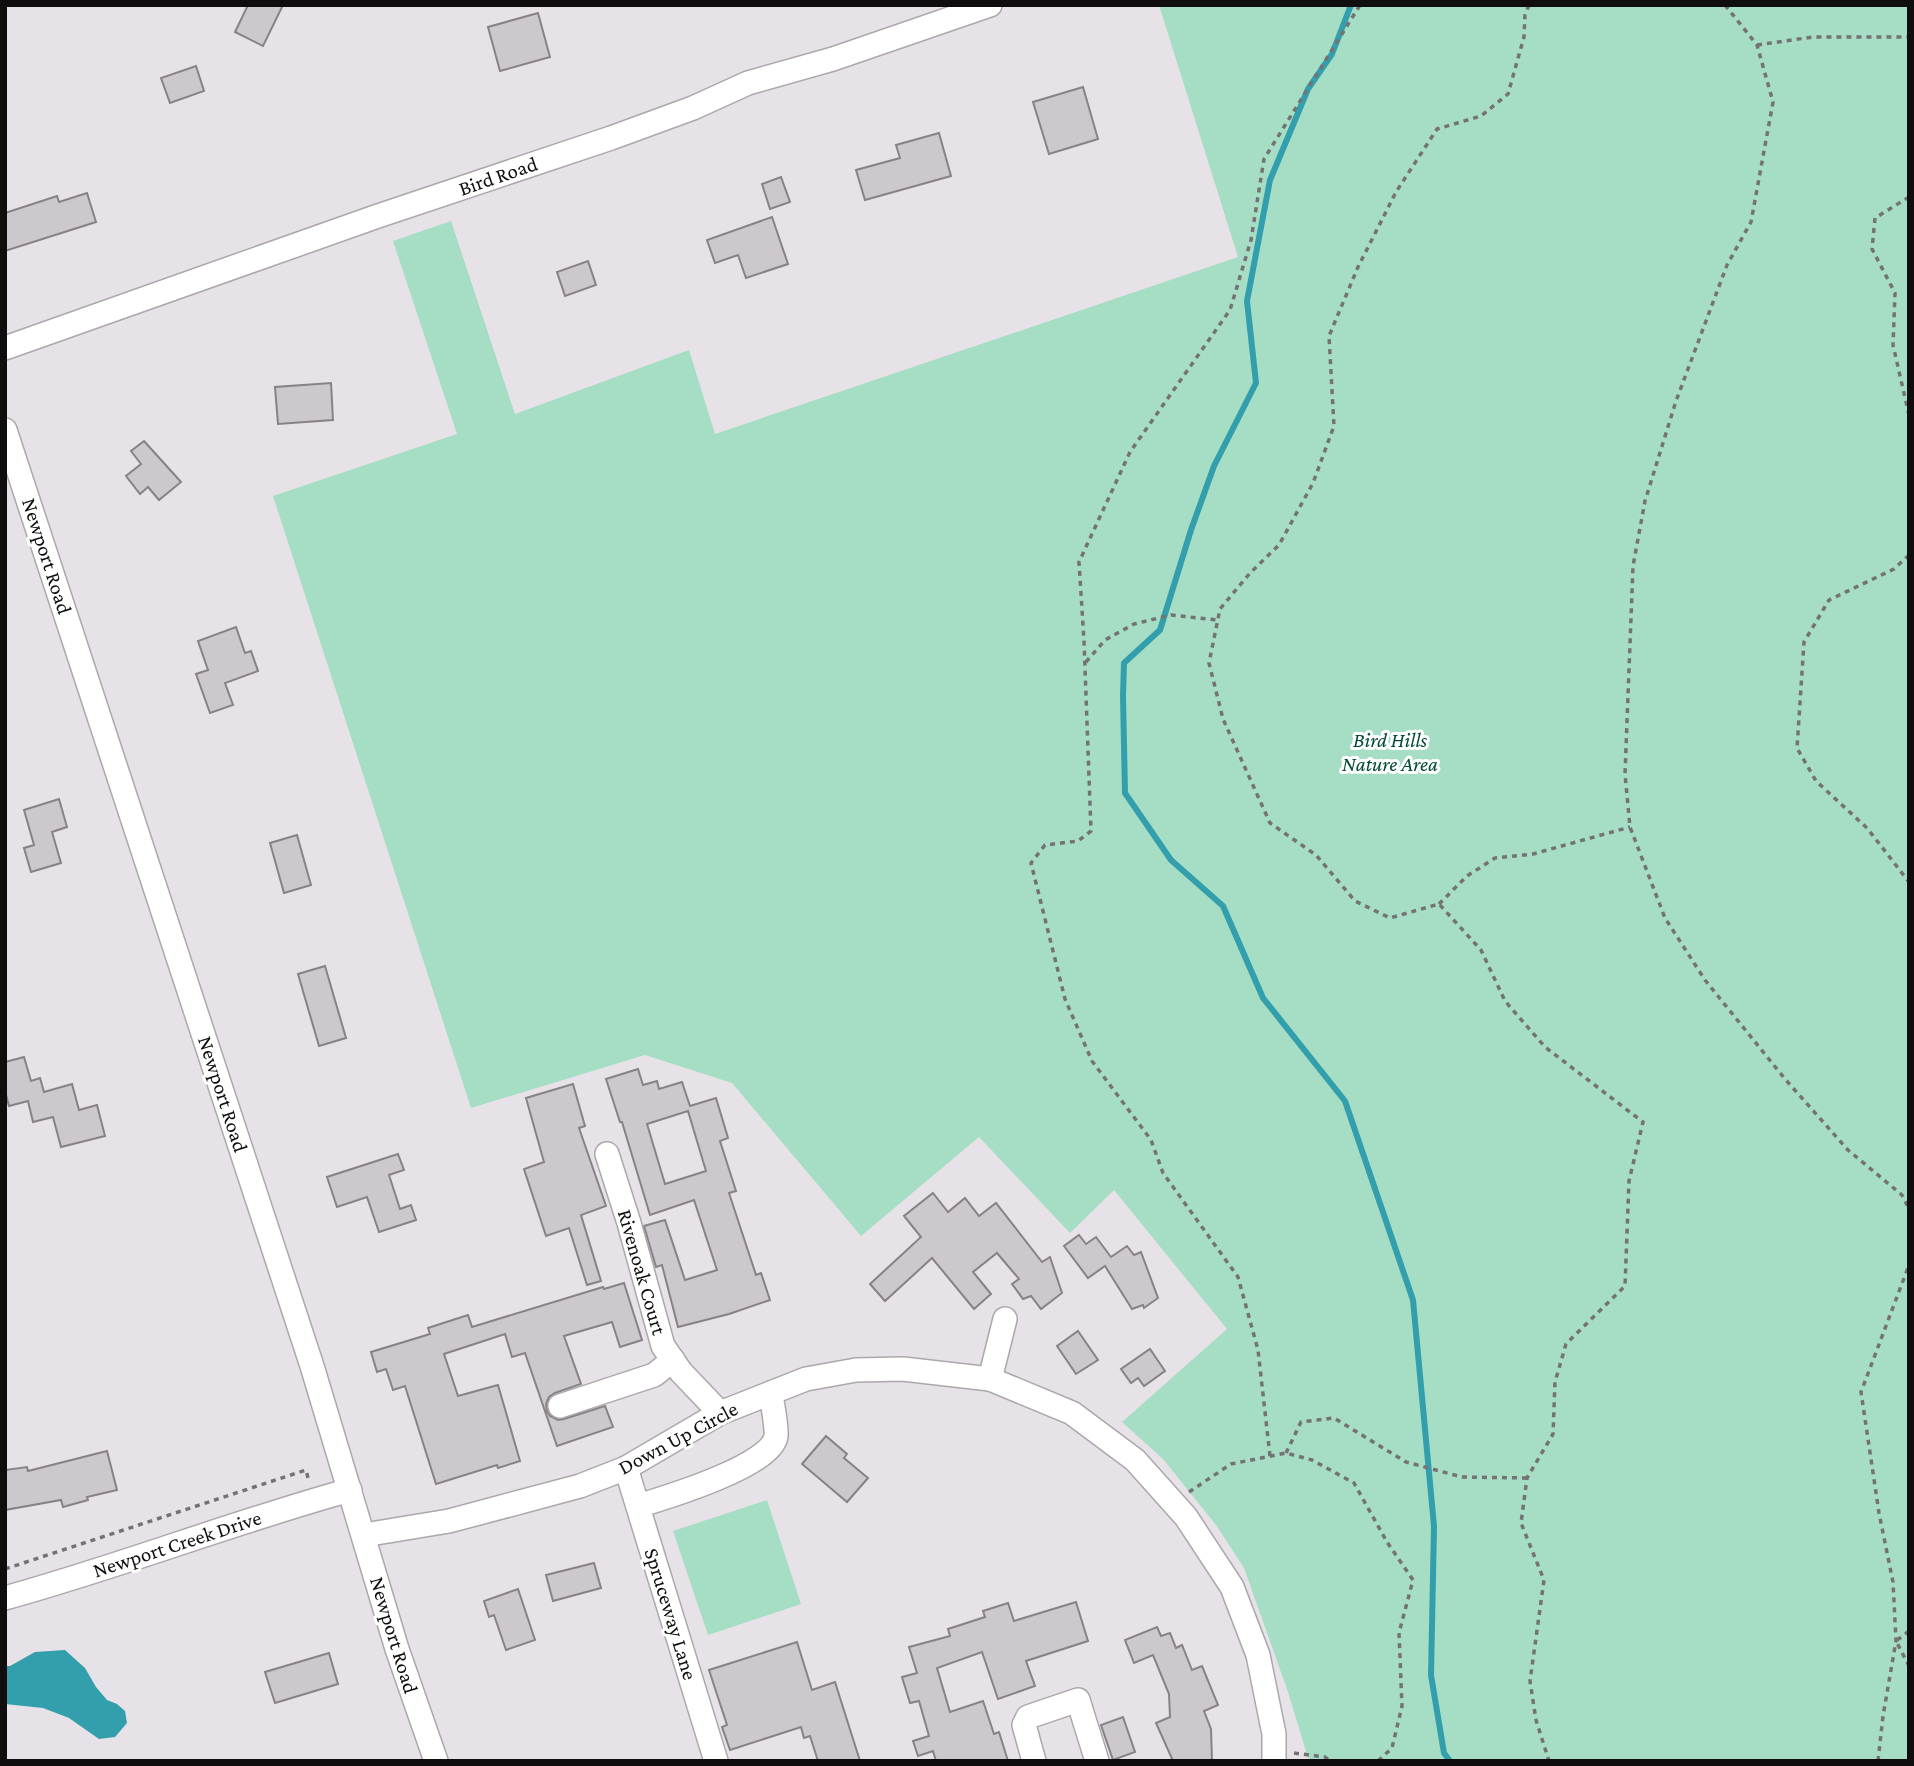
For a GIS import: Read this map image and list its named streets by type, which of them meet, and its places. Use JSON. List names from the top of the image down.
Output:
{
  "streets": {
    "street": [
      "Bird Road",
      "Newport Road",
      "Rivenoak Court",
      "Down Up Circle",
      "Newport Creek Drive",
      "Spruceway Lane"
    ]
  },
  "crossings": [
    ["Newport Road", "Down Up Circle"],
    ["Newport Road", "Newport Creek Drive"],
    ["Rivenoak Court", "Down Up Circle"],
    ["Down Up Circle", "Spruceway Lane"]
  ],
  "parks": ["Bird Hills Nature Area"]
}
